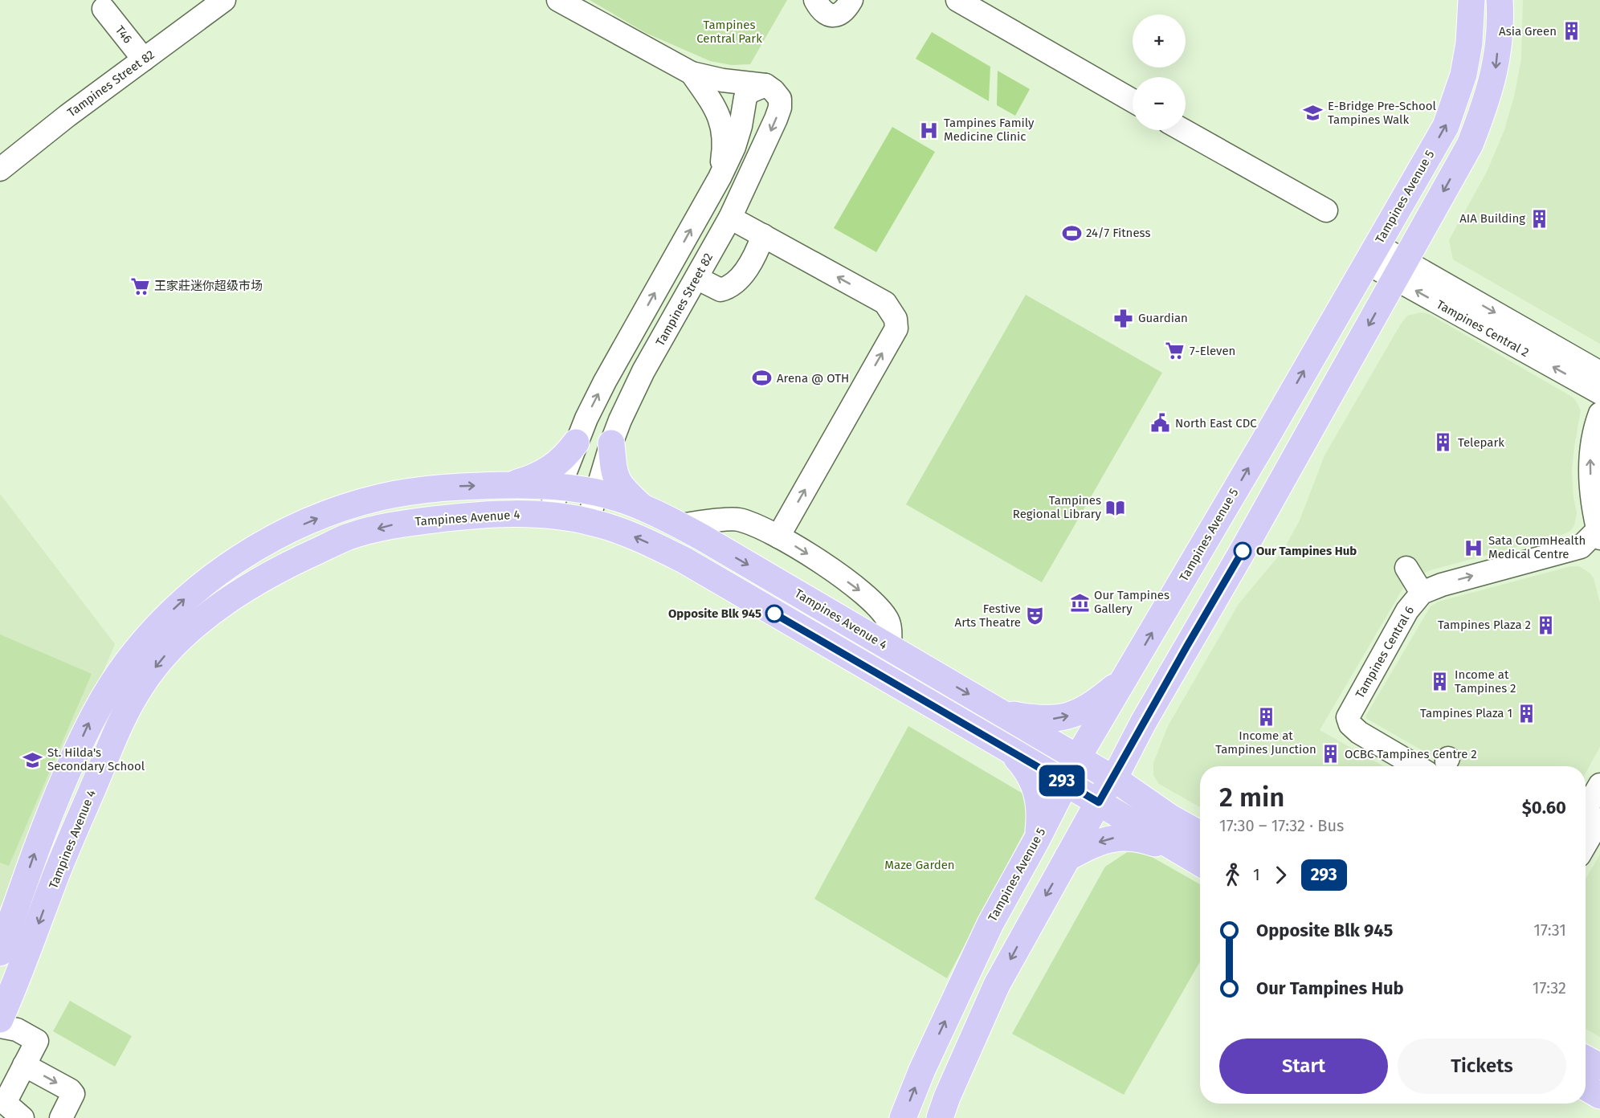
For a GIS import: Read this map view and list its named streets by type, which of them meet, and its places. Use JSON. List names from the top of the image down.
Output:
{
  "streets": {
    "main road": ["Tampines Avenue 5", "Tampines Avenue 4"],
    "street": [
      "T46",
      "Tampines Street 82",
      "Tampines Central 2",
      "Tampines Central 6"
    ]
  },
  "crossings": [
    ["T46", "Tampines Street 82"],
    ["Tampines Street 82", "Tampines Avenue 4"],
    ["Tampines Avenue 5", "Tampines Central 2"],
    ["Tampines Avenue 5", "Tampines Avenue 4"]
  ],
  "parks": ["Tampines Central Park", "Maze Garden"],
  "places": {
    "building": [
      "Asia Green",
      "AIA Building",
      "Telepark",
      "Tampines Plaza 2",
      "Income at Tampines 2",
      "Tampines Plaza 1",
      "Income at Tampines Junction",
      "OCBC Tampines Centre 2"
    ],
    "school or university": ["E-Bridge Pre-School Tampines Walk", "St. Hilda's Secondary School"],
    "hospital": ["Tampines Family Medicine Clinic", "Sata CommHealth Medical Centre"],
    "sports": ["24/7 Fitness", "Arena @ OTH"],
    "supermarket": ["王家莊迷你超级市场", "7-Eleven"],
    "pharmacy": ["Guardian"],
    "public building": ["North East CDC"],
    "library": ["Tampines Regional Library"],
    "other": ["Our Tampines Hub", "Opposite Blk 945"],
    "museum": ["Our Tampines Gallery"],
    "theatre": ["Festive Arts Theatre"]
  },
  "lines": ["bus line 293"],
  "page": {
    "on_map": "293",
    "map_buttons": ["+", "−"],
    "heading": ["2 min", "17:30 – 17:32 · Bus", "$0.60"],
    "legs": ["1", "293"],
    "list": [
      {
        "name": "Opposite Blk 945",
        "value": "17:31"
      },
      {
        "name": "Our Tampines Hub",
        "value": "17:32"
      }
    ],
    "buttons": ["Start", "Tickets"]
  }
}
